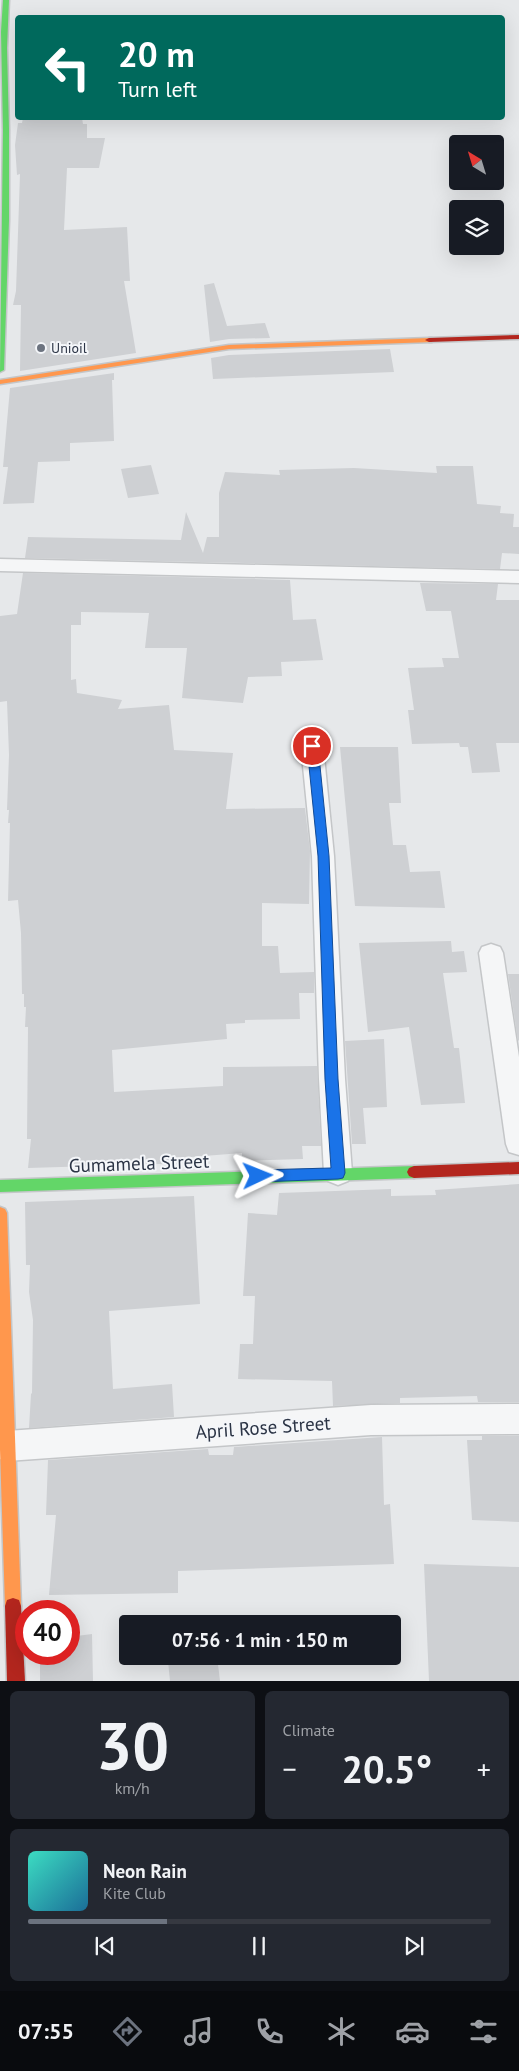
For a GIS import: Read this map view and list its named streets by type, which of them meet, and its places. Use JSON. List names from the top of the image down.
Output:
{
  "streets": {
    "main road": ["Gumamela Street"],
    "street": ["April Rose Street"]
  },
  "places": ["Unioil"],
  "north": "top left",
  "page": {
    "turn": ["20 m", "Turn left"],
    "limit": "40",
    "trip": "07:56 · 1 min · 150 m",
    "tile": [
      ["30", "km/h"],
      "Climate"
    ],
    "heat": ["−", "20.5°", "+"],
    "song": ["Neon Rain", "Kite Club"],
    "tabs": "07:55"
  }
}
